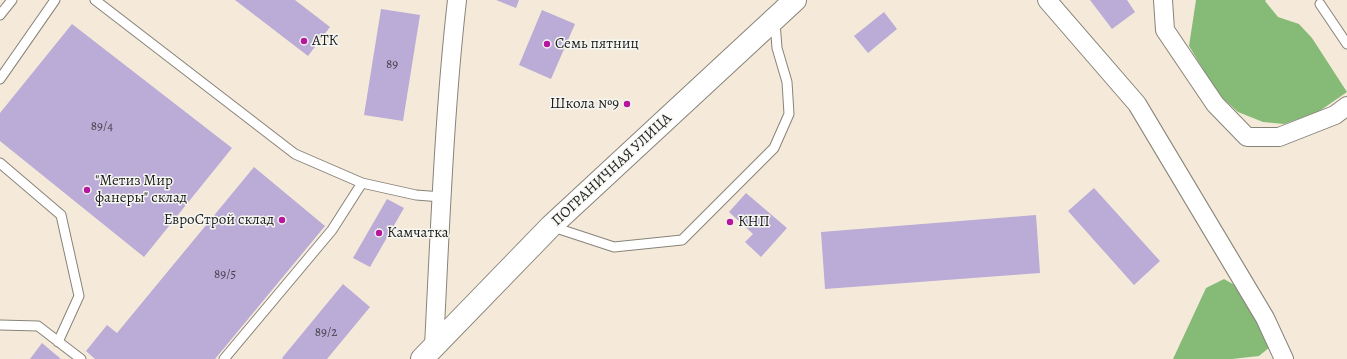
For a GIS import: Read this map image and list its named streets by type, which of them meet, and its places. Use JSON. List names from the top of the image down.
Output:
{
  "streets": {
    "street": ["ПОГРАНИЧНАЯ УЛИЦА"]
  },
  "places": [
    "АТК",
    "Семь пятниц",
    "Школа №9",
    "\"Метиз Мир фанеры\" склад",
    "ЕвроСтрой склад",
    "КНП",
    "Камчатка"
  ],
  "house_numbers": [
    "89",
    "89/4",
    "89/5",
    "89/2"
  ]
}
